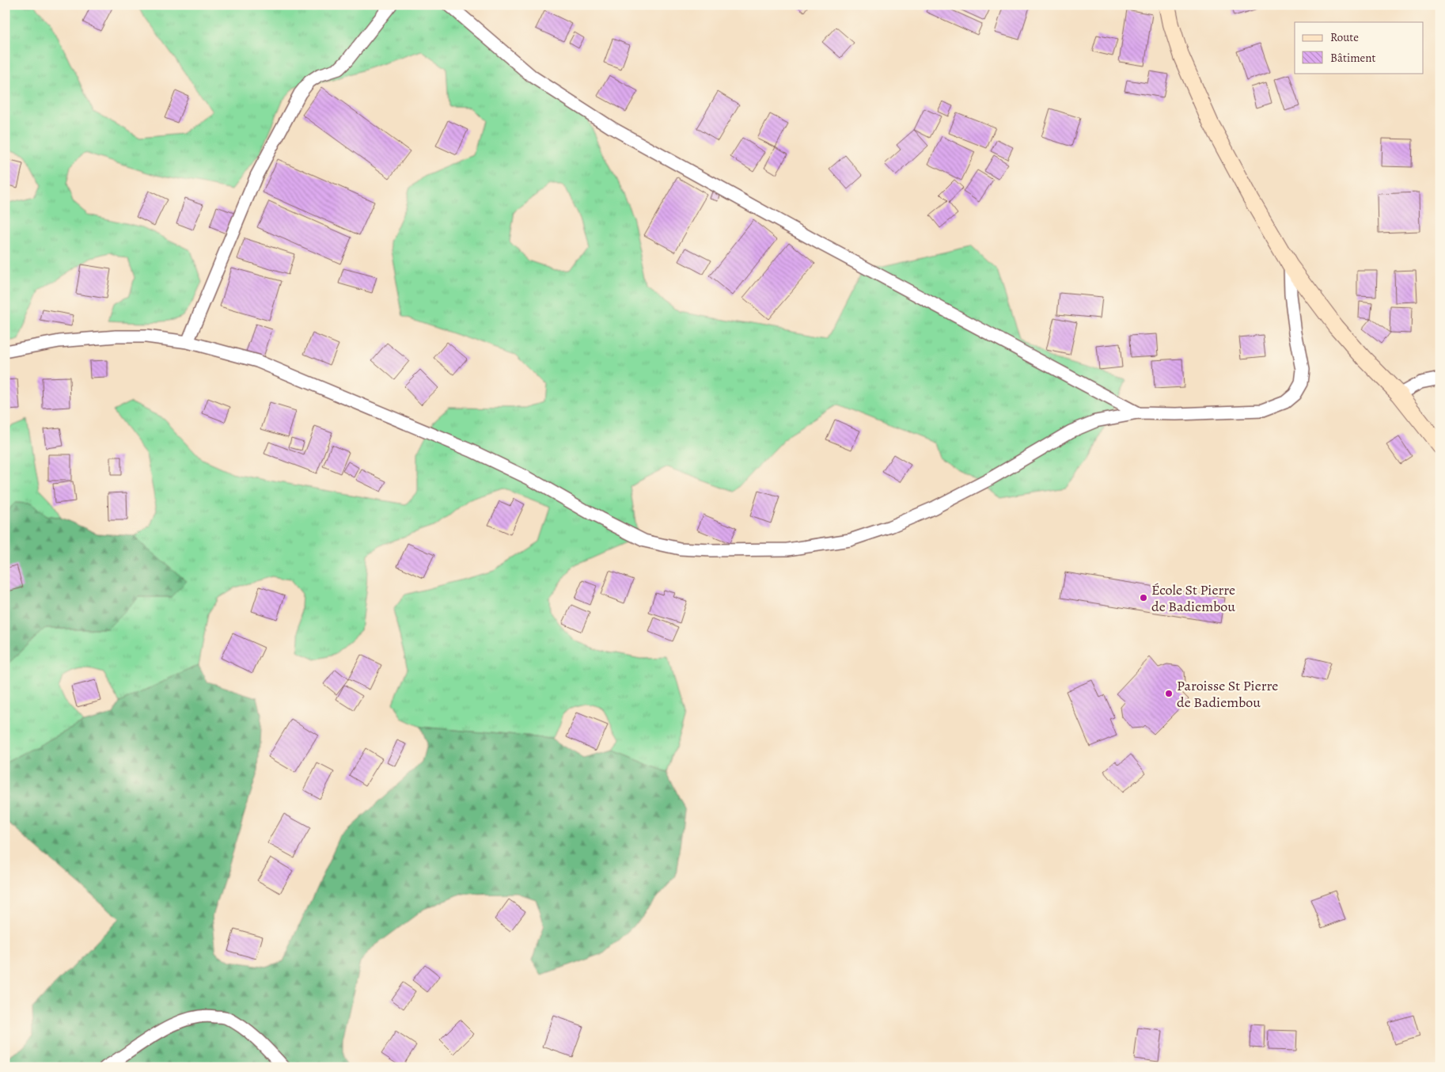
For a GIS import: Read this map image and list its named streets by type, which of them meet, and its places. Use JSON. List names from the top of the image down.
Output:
{
  "places": ["École St Pierre de Badiembou", "Paroisse St Pierre de Badiembou"],
  "legend": ["Route", "Bâtiment"]
}
